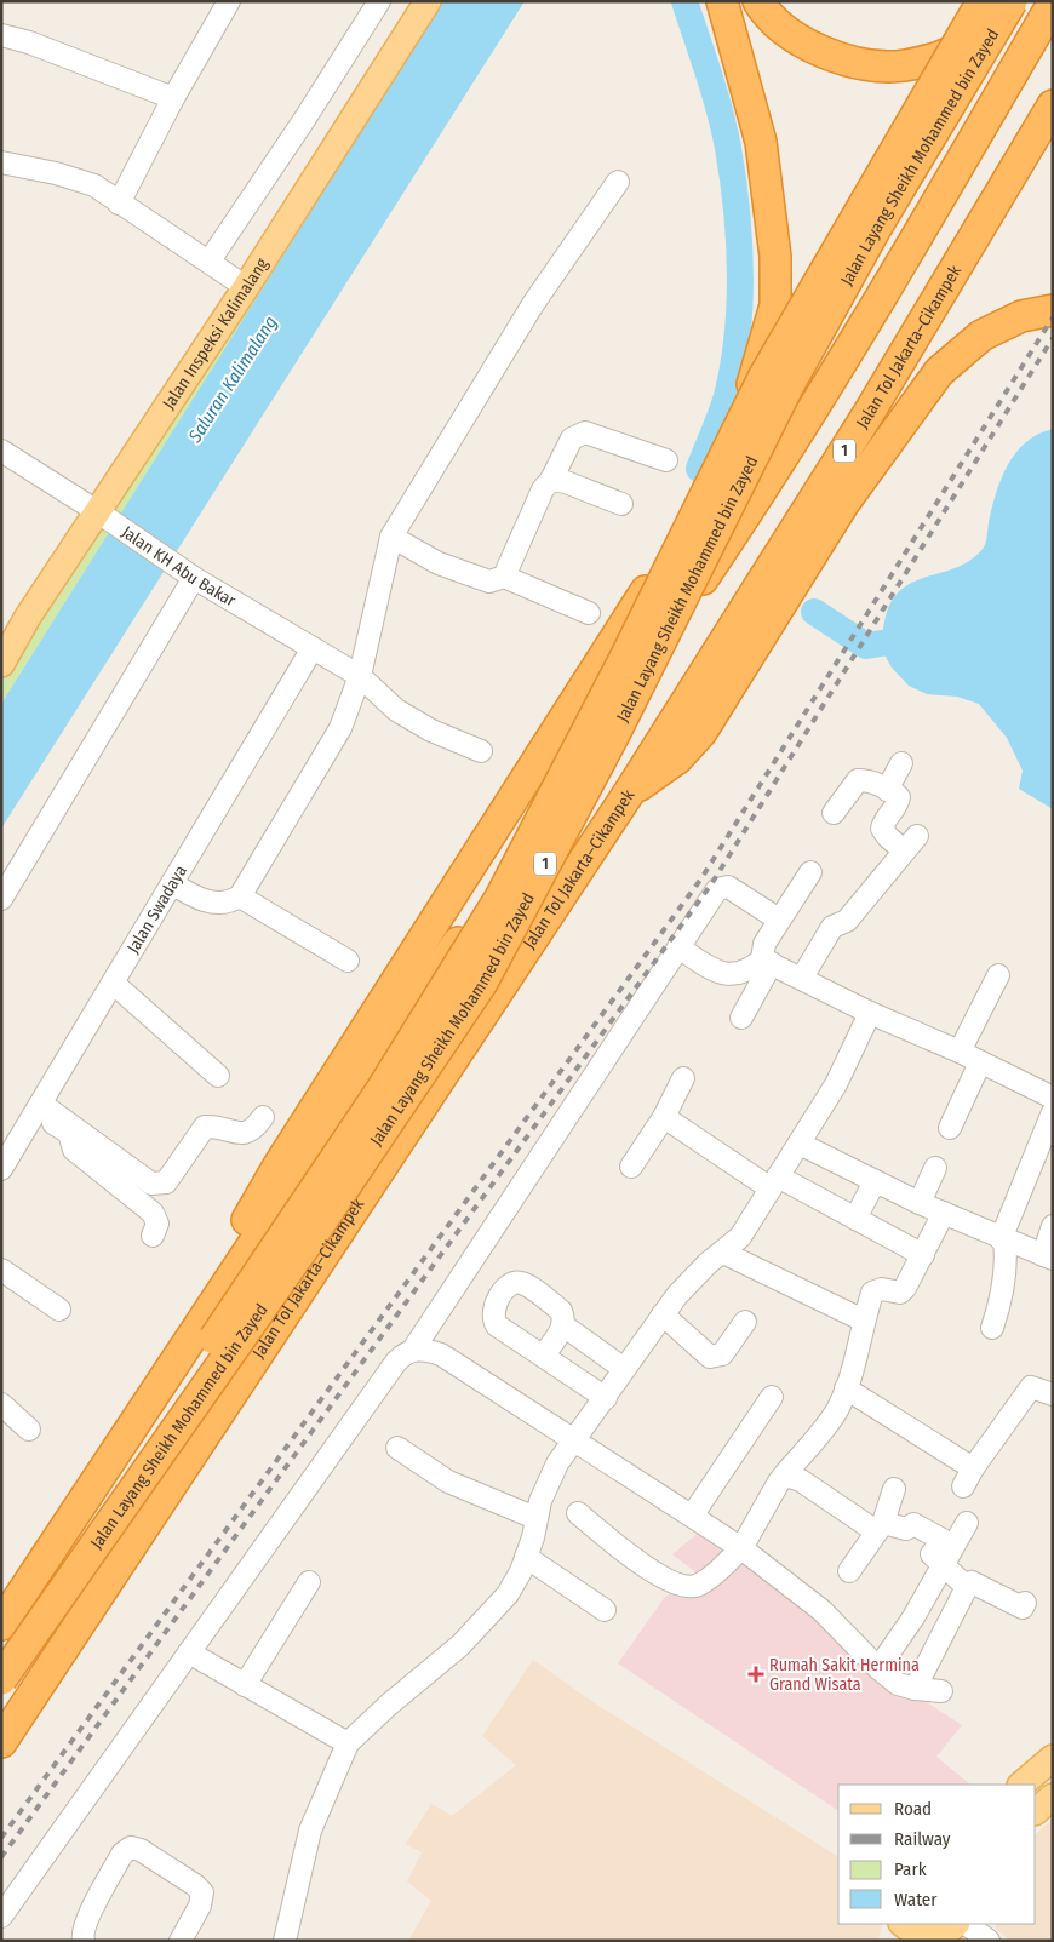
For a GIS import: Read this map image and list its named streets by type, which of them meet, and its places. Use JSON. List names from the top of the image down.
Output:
{
  "streets": {
    "highway": ["Jalan Layang Sheikh Mohammed bin Zayed", "Jalan Tol Jakarta–Cikampek", "1"],
    "main road": ["Jalan Inspeksi Kalimalang"],
    "street": ["Jalan KH Abu Bakar", "Jalan Swadaya"]
  },
  "crossings": [
    ["Jalan Inspeksi Kalimalang", "Jalan KH Abu Bakar"],
    ["Jalan KH Abu Bakar", "Jalan Swadaya"]
  ],
  "water": ["Saluran Kalimalang"],
  "places": {
    "health": ["Rumah Sakit Hermina Grand Wisata"]
  },
  "legend": [
    "Road",
    "Railway",
    "Park",
    "Water"
  ]
}
